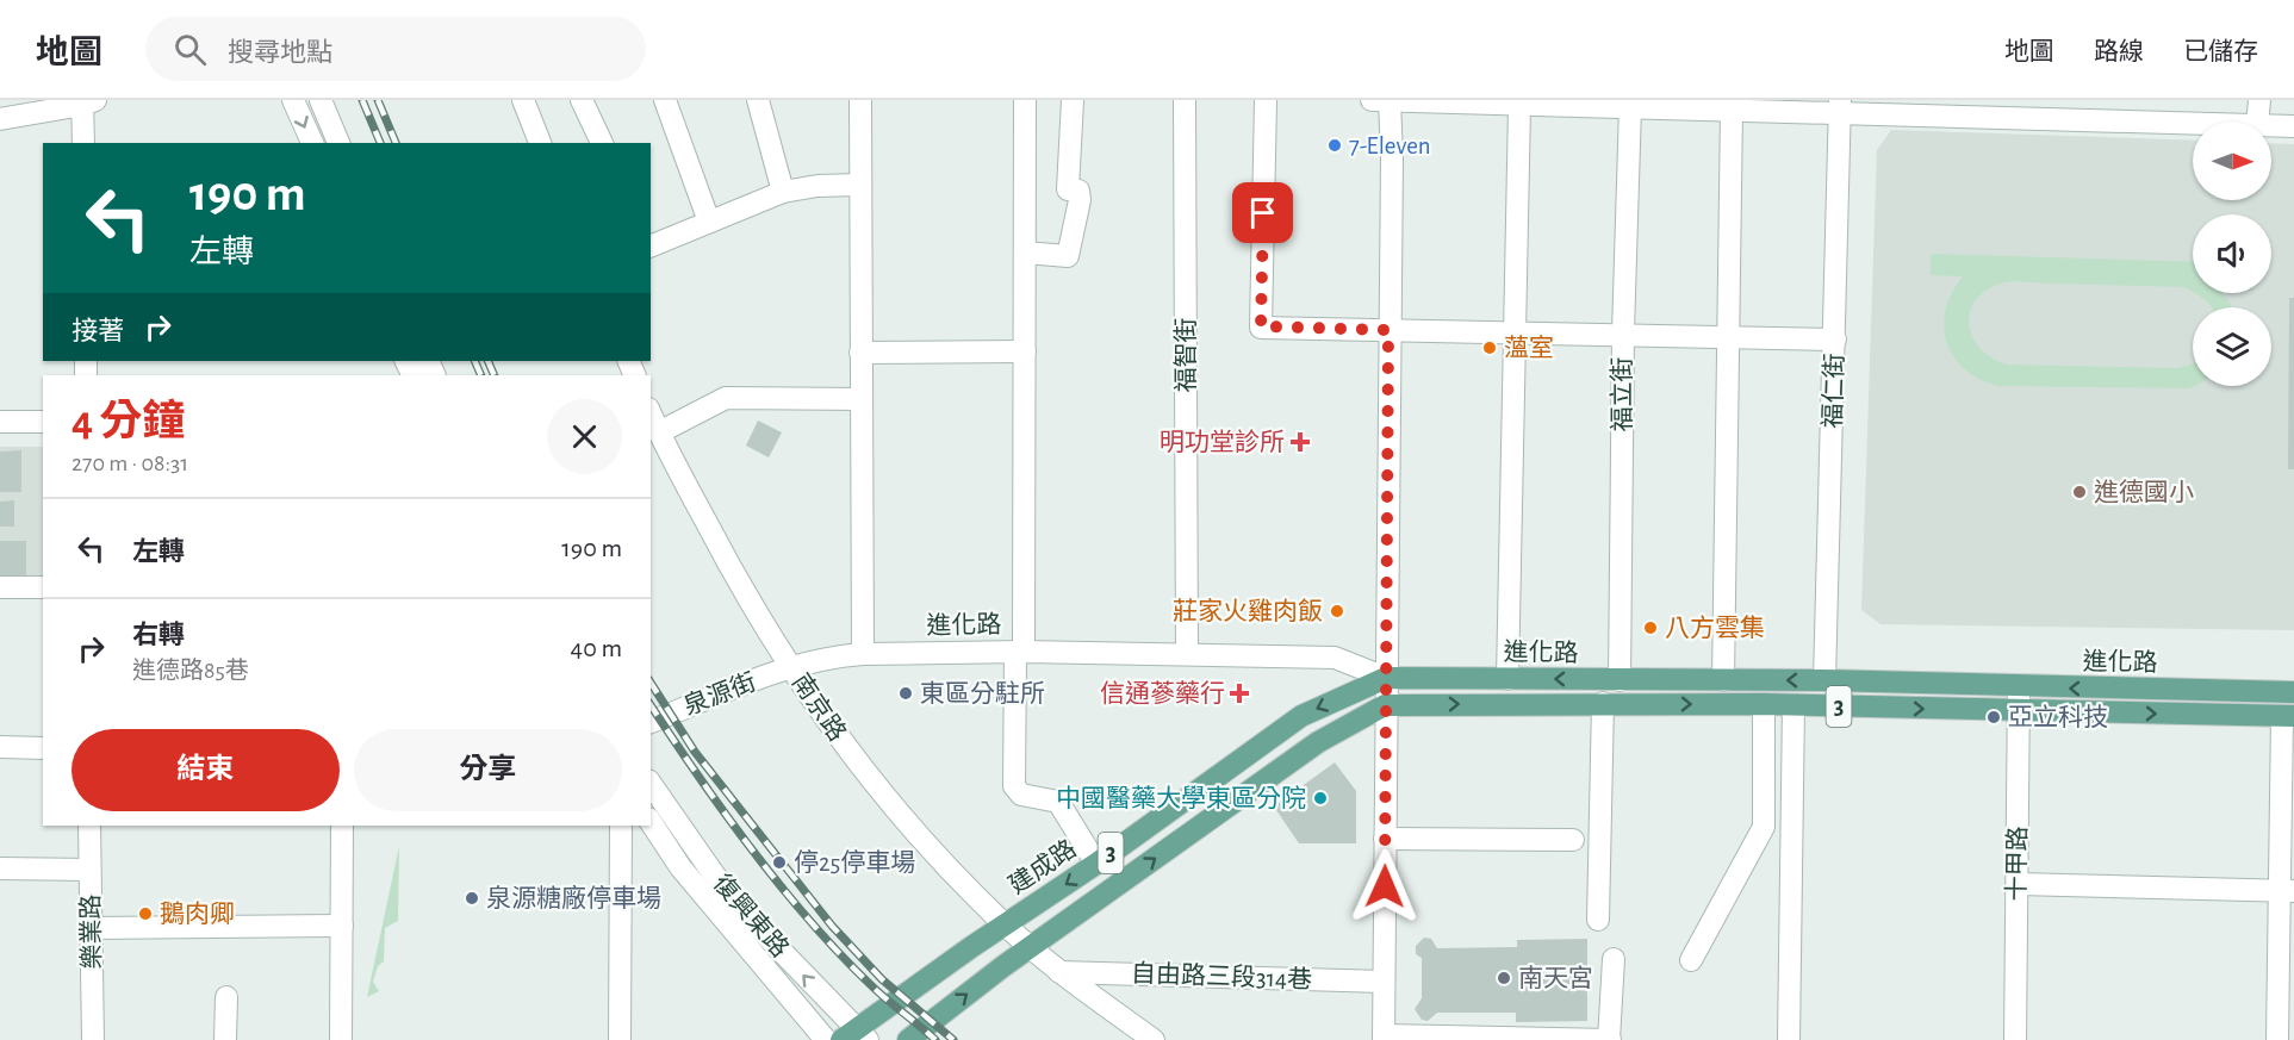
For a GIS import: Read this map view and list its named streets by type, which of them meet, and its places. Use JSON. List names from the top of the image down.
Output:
{
  "streets": {
    "main road": ["進化路", "3", "建成路"],
    "street": [
      "福智街",
      "福仁街",
      "福立街",
      "泉源街",
      "南京路",
      "十甲路",
      "復興東路",
      "樂業路",
      "自由路三段314巷"
    ]
  },
  "crossings": [
    ["福智街", "進化路"],
    ["福仁街", "進化路"],
    ["福立街", "進化路"],
    ["進化路", "泉源街"],
    ["進化路", "3"],
    ["進化路", "南京路"],
    ["進化路", "十甲路"],
    ["進化路", "建成路"],
    ["泉源街", "南京路"],
    ["3", "南京路"],
    ["南京路", "建成路"],
    ["南京路", "自由路三段314巷"],
    ["建成路", "復興東路"]
  ],
  "places": {
    "other": [
      "7-Eleven",
      "薀室",
      "進德國小",
      "莊家火雞肉飯",
      "八方雲集",
      "東區分駐所",
      "亞立科技",
      "中國醫藥大學東區分院",
      "停25停車場",
      "泉源糖廠停車場",
      "鵝肉卿",
      "南天宮"
    ],
    "health": ["明功堂診所", "信通蔘藥行"]
  },
  "north": "right",
  "page": {
    "header": "地圖",
    "search": "搜尋地點",
    "nav": ["地圖", "路線", "已儲存"],
    "turn": ["190 m", "左轉"],
    "then": "接著",
    "heading": ["4 分鐘", "270 m · 08:31"],
    "list": [
      {
        "name": "左轉",
        "value": "190 m"
      },
      {
        "name": "右轉",
        "note": "進德路85巷",
        "value": "40 m"
      }
    ],
    "buttons": ["結束", "分享"]
  }
}
